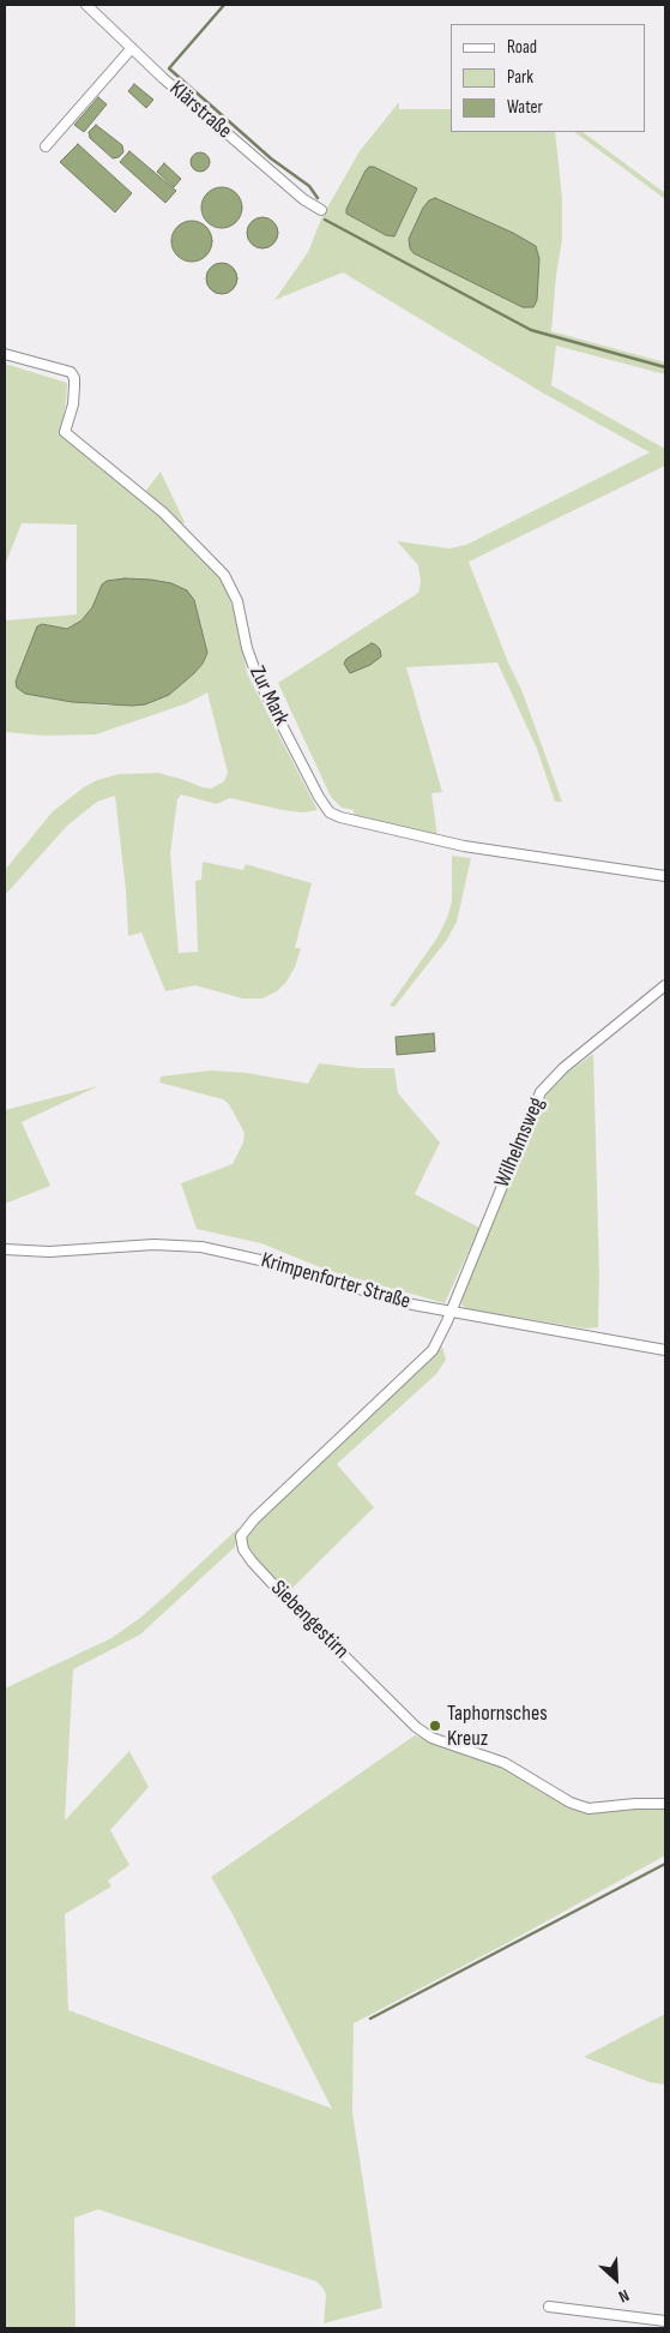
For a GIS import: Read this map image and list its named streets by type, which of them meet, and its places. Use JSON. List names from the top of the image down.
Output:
{
  "streets": {
    "street": [
      "Klärstraße",
      "Zur Mark",
      "Wilhelmsweg",
      "Krimpenforter Straße",
      "Siebengestirn"
    ]
  },
  "crossings": [
    ["Wilhelmsweg", "Krimpenforter Straße"],
    ["Wilhelmsweg", "Siebengestirn"],
    ["Krimpenforter Straße", "Siebengestirn"]
  ],
  "places": ["Taphornsches Kreuz"],
  "legend": ["Road", "Park", "Water"],
  "north": "bottom right"
}
